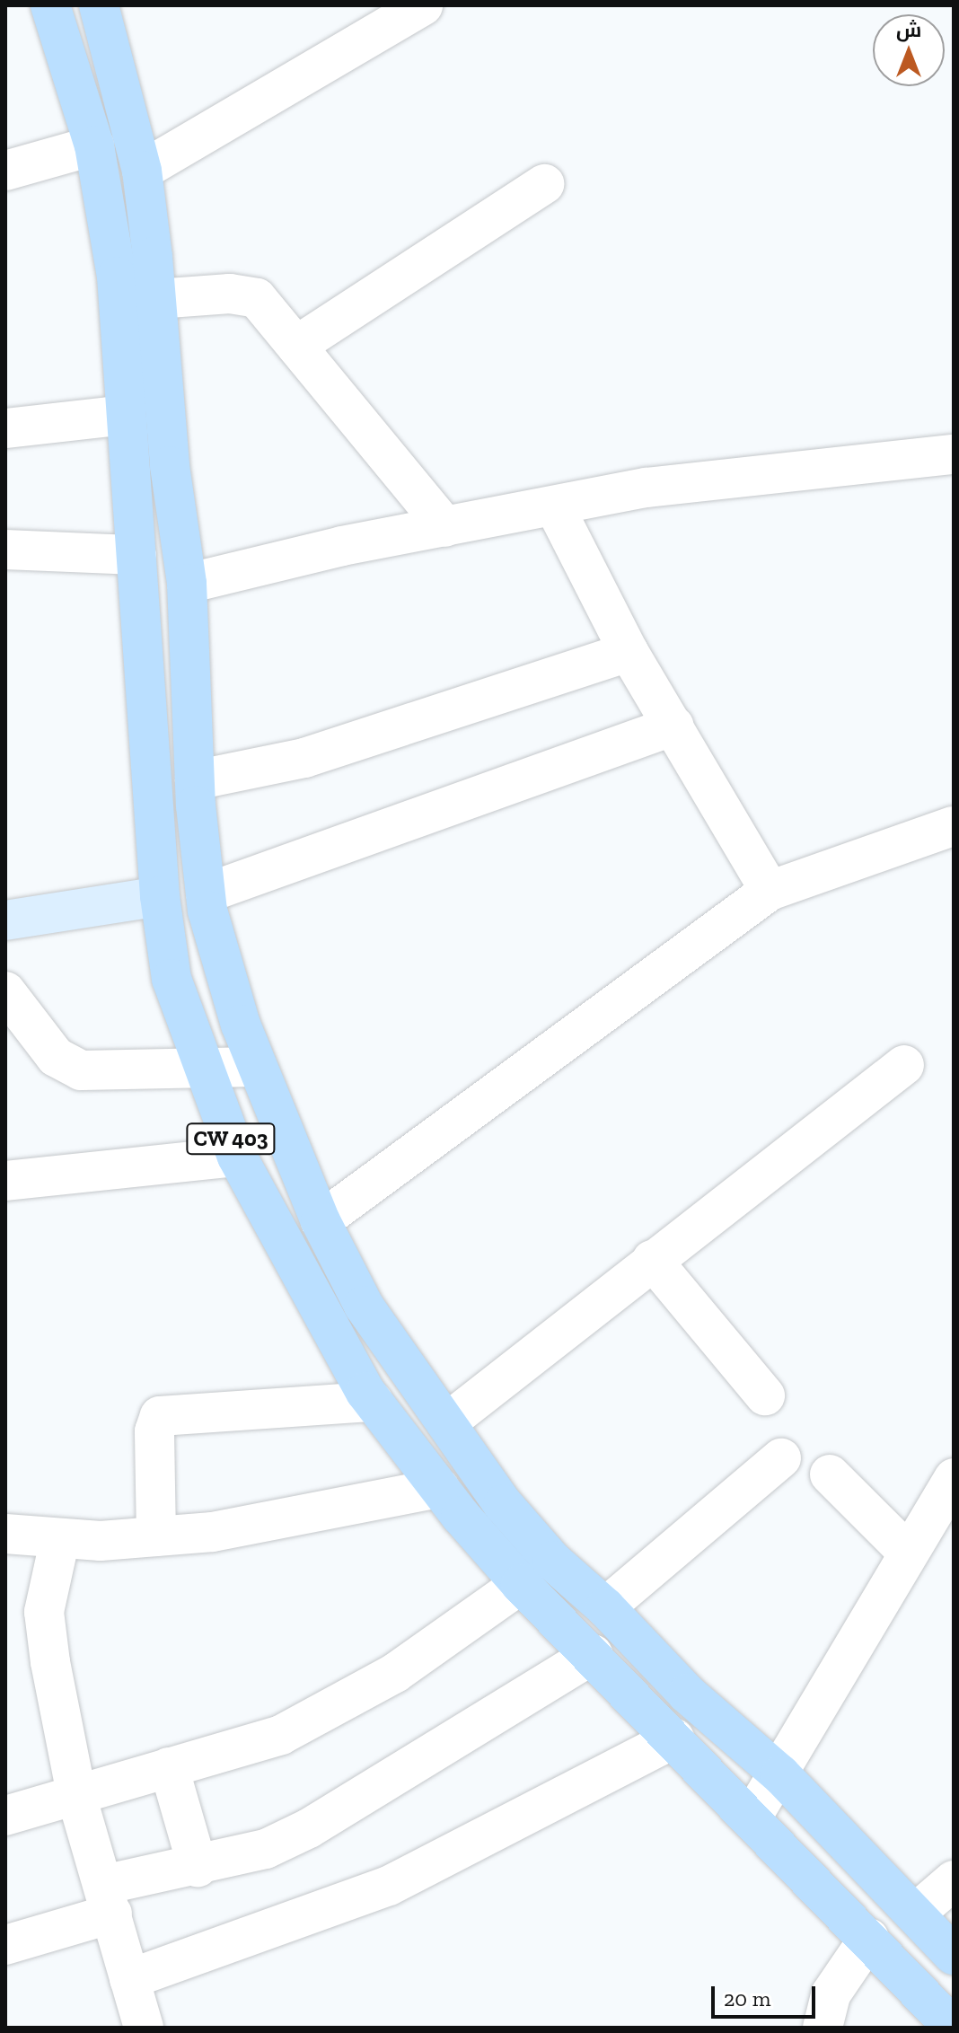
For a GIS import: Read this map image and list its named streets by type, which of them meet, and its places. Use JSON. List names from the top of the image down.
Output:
{
  "streets": {
    "main road": ["CW 403"]
  },
  "scale_bar": "20 m",
  "north": "top"
}
